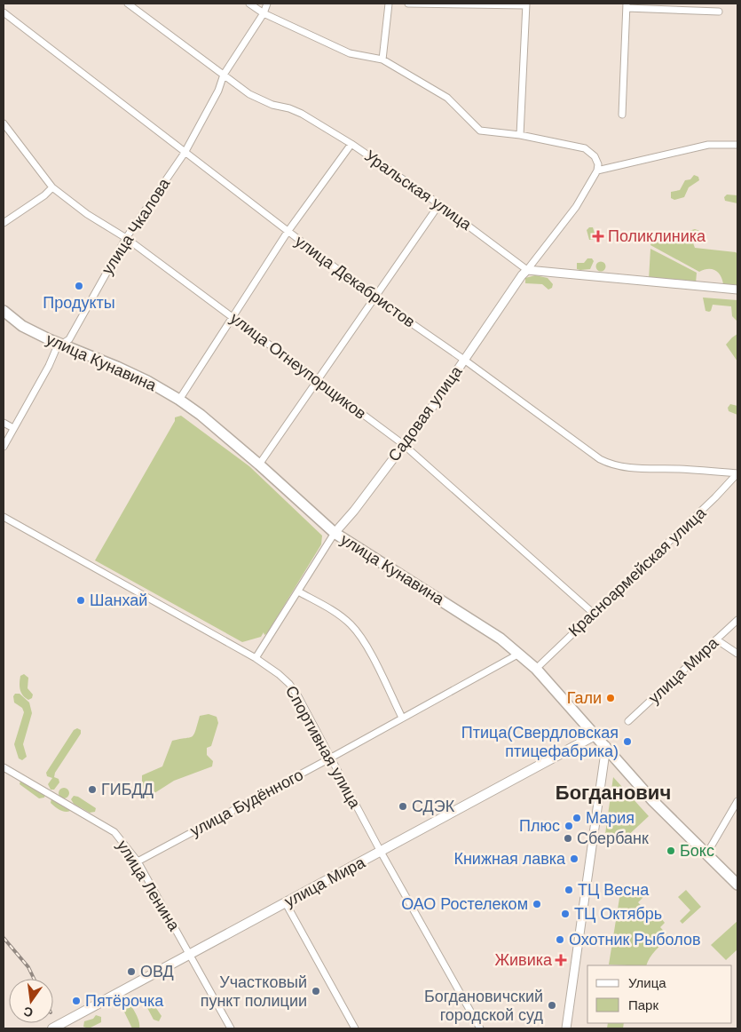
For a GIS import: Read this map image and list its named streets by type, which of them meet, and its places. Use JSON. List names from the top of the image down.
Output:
{
  "streets": {
    "main road": ["улица Кунавина", "улица Мира"],
    "street": [
      "Уральская улица",
      "улица Чкалова",
      "улица Декабристов",
      "улица Огнеупорщиков",
      "Садовая улица",
      "Красноармейская улица",
      "Спортивная улица",
      "улица Будённого",
      "улица Ленина"
    ]
  },
  "crossings": [
    ["Уральская улица", "улица Чкалова"],
    ["Уральская улица", "Садовая улица"],
    ["улица Чкалова", "улица Декабристов"],
    ["улица Чкалова", "улица Кунавина"],
    ["улица Чкалова", "улица Огнеупорщиков"],
    ["улица Декабристов", "Садовая улица"],
    ["улица Декабристов", "Красноармейская улица"],
    ["улица Кунавина", "Садовая улица"],
    ["улица Кунавина", "Красноармейская улица"],
    ["улица Кунавина", "улица Мира"],
    ["улица Кунавина", "улица Будённого"],
    ["улица Огнеупорщиков", "Садовая улица"],
    ["улица Огнеупорщиков", "Красноармейская улица"],
    ["Садовая улица", "Спортивная улица"],
    ["улица Мира", "Спортивная улица"],
    ["улица Мира", "улица Ленина"],
    ["Спортивная улица", "улица Будённого"],
    ["улица Будённого", "улица Ленина"]
  ],
  "districts": ["Богданович"],
  "places": {
    "health": ["Поликлиника", "Живика"],
    "other": [
      "Продукты",
      "Шанхай",
      "Гали",
      "Птица(Свердловская птицефабрика)",
      "ГИБДД",
      "СДЭК",
      "Мария",
      "Плюс",
      "Сбербанк",
      "Бокс",
      "Книжная лавка",
      "ТЦ Весна",
      "ОАО Ростелеком",
      "ТЦ Октябрь",
      "Охотник Рыболов",
      "ОВД",
      "Участковый пункт полиции",
      "Пятёрочка",
      "Богдановичский городской суд"
    ]
  },
  "legend": ["Улица", "Парк"],
  "north": "bottom"
}
